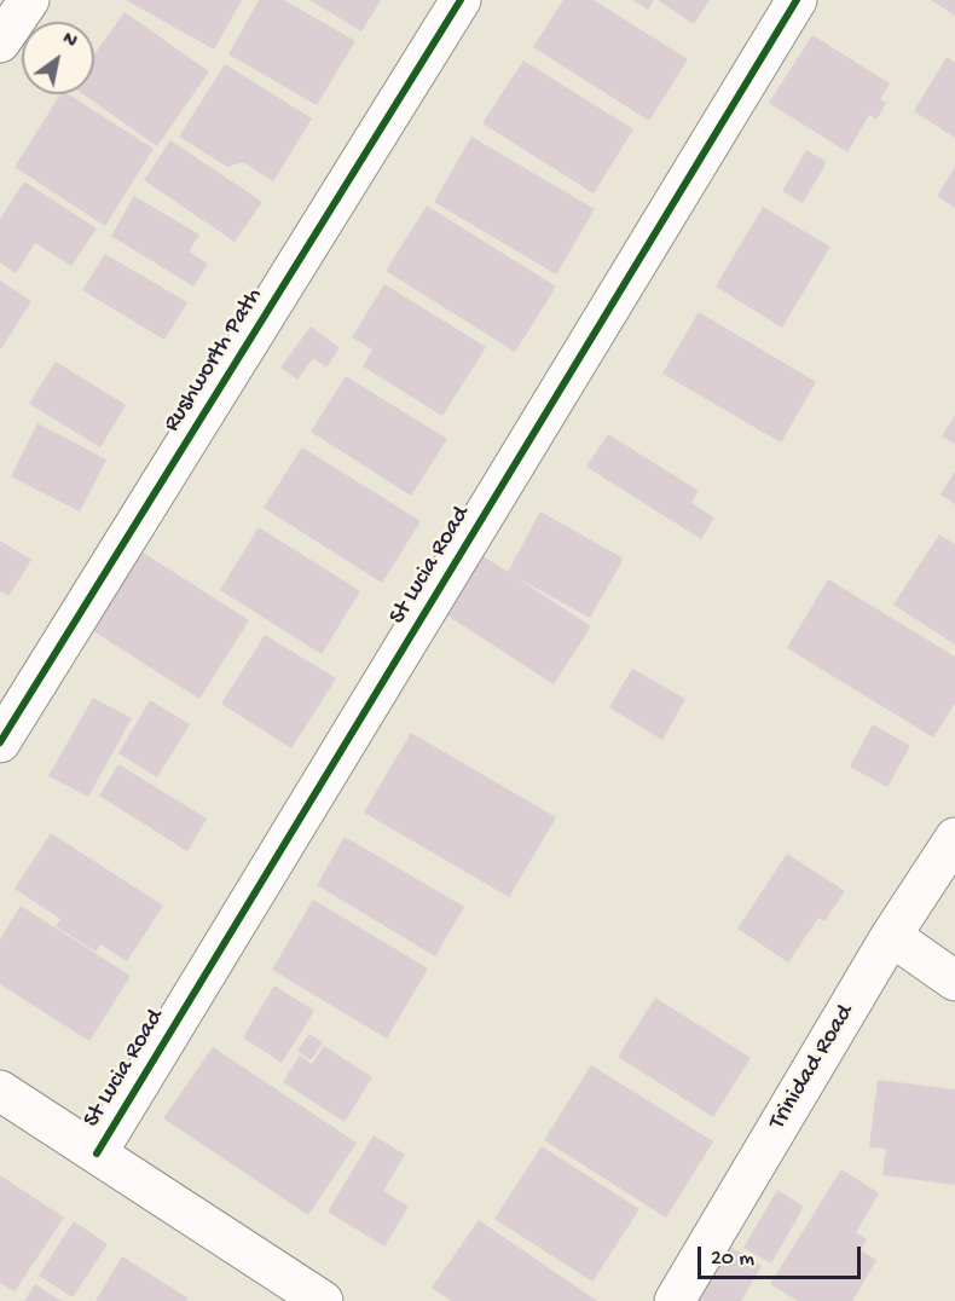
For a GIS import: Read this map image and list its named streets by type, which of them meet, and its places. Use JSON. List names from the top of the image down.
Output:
{
  "streets": {
    "street": ["Rushworth Path", "St Lucia Road", "Trinidad Road"]
  },
  "scale_bar": "20 m",
  "north": "top right"
}
